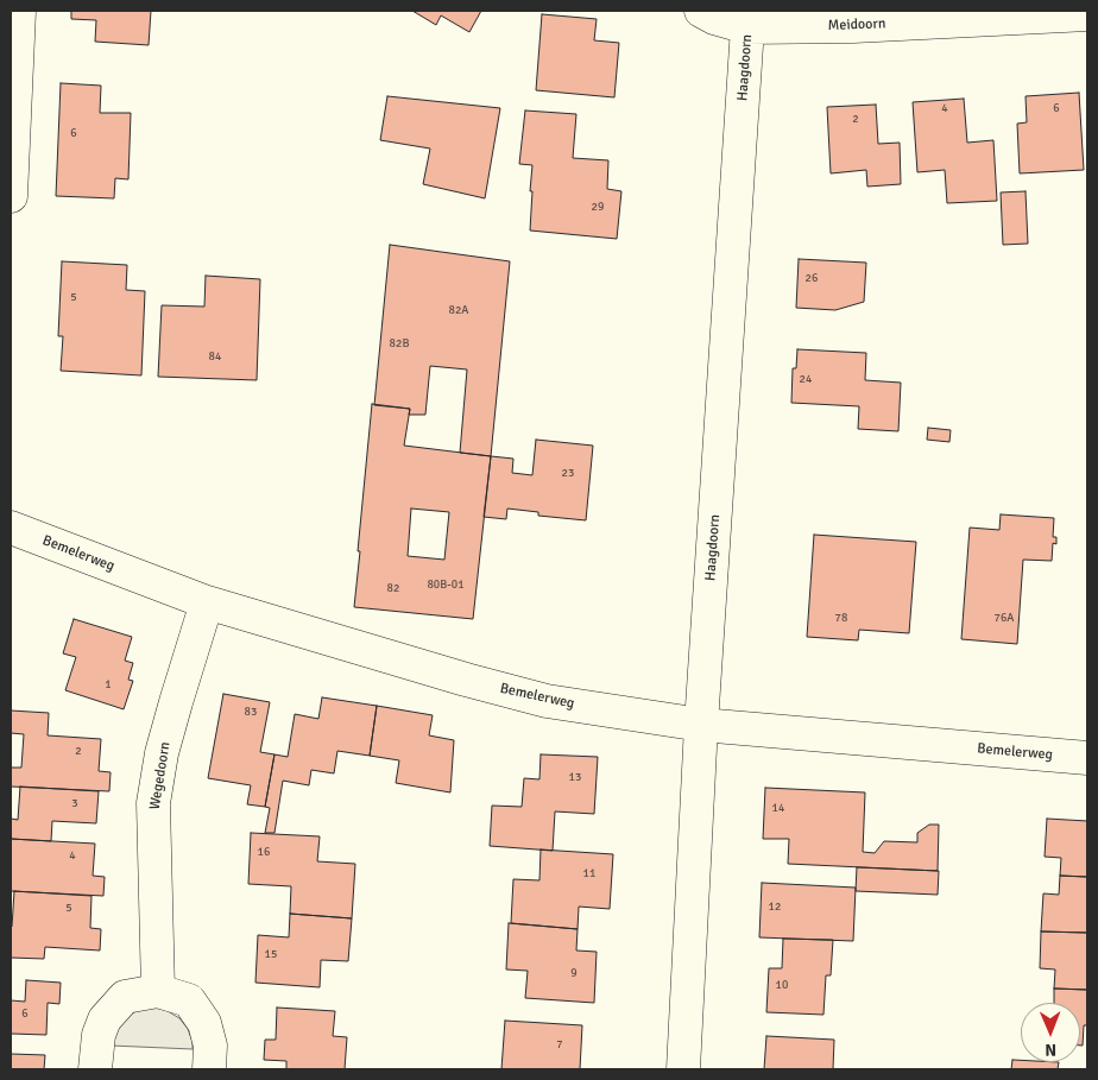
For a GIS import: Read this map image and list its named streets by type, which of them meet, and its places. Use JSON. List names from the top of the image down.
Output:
{
  "streets": {
    "street": [
      "Meidoorn",
      "Haagdoorn",
      "Bemelerweg",
      "Wegedoorn"
    ]
  },
  "crossings": [
    ["Meidoorn", "Haagdoorn"],
    ["Haagdoorn", "Bemelerweg"],
    ["Bemelerweg", "Wegedoorn"]
  ],
  "house_numbers": [
    "4",
    "6",
    "2",
    "6",
    "29",
    "26",
    "5",
    "82A",
    "82B",
    "84",
    "24",
    "23",
    "80B-01",
    "82",
    "78",
    "76A",
    "1",
    "83",
    "2",
    "13",
    "3",
    "14",
    "16",
    "4",
    "11",
    "12",
    "5",
    "15",
    "9",
    "10",
    "6",
    "7"
  ],
  "north": "bottom"
}
